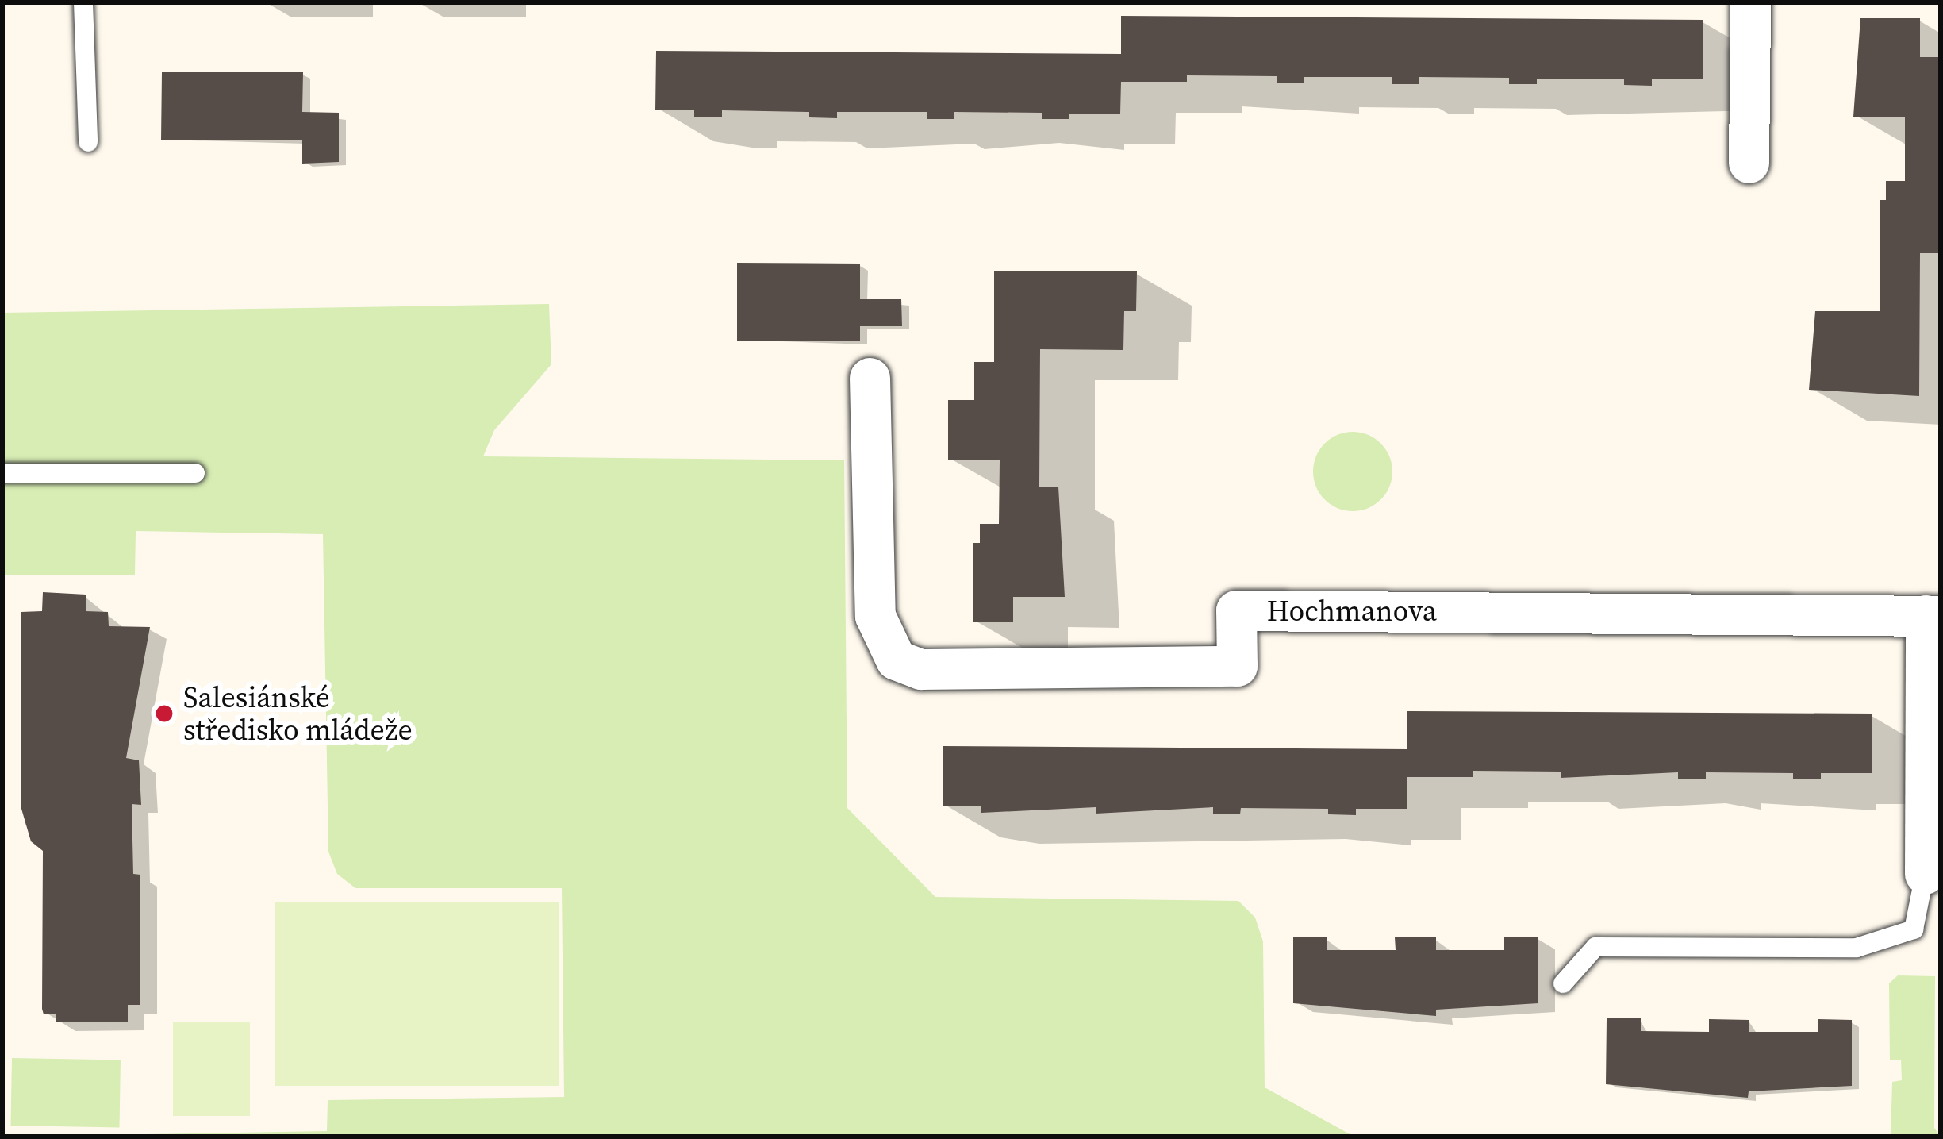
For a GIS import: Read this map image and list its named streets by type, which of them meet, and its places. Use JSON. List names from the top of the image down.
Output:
{
  "streets": {
    "street": ["Hochmanova"]
  },
  "places": ["Salesiánské středisko mládeže"]
}
